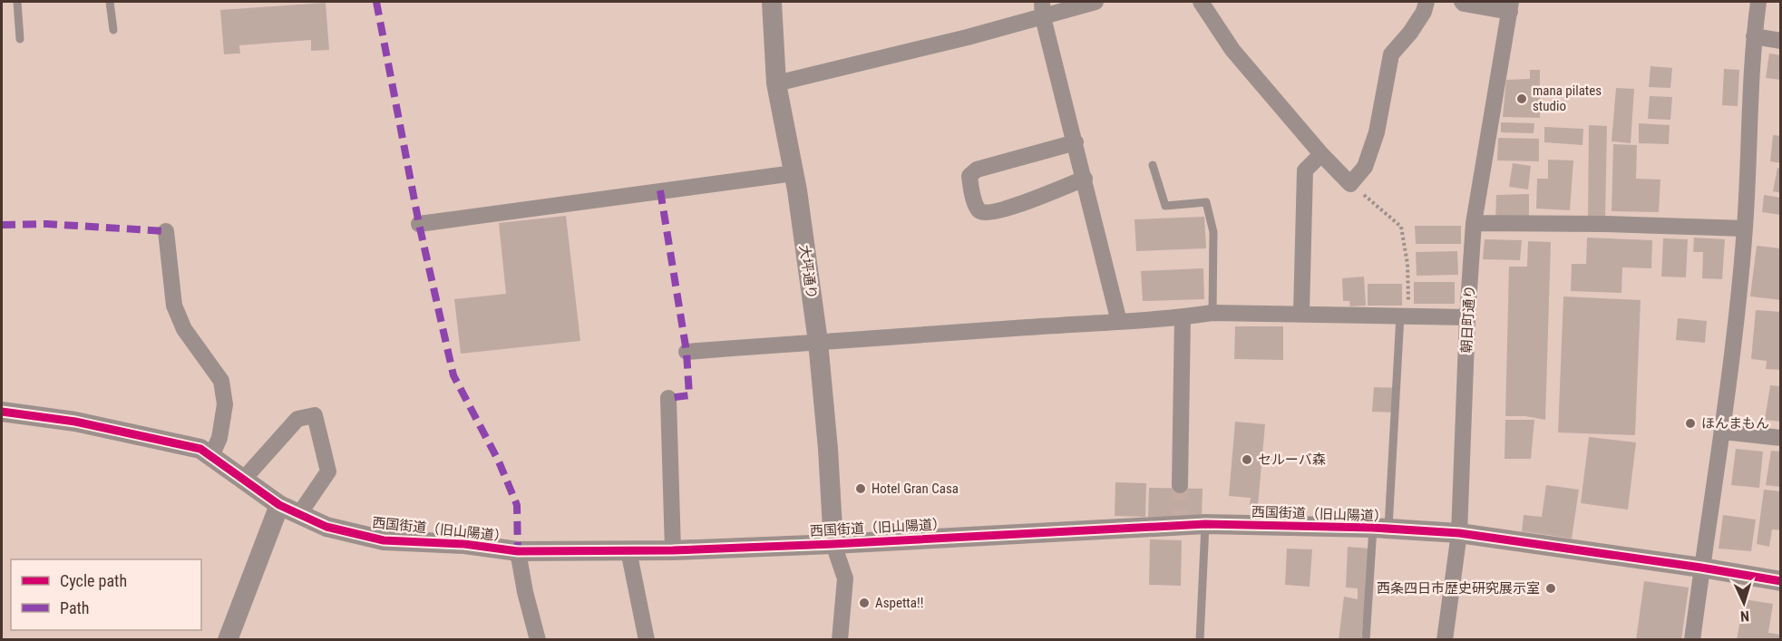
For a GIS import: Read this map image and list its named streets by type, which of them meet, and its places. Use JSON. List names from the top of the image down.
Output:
{
  "streets": {
    "street": ["大坪通り", "朝日町通り", "西国街道（旧山陽道）"]
  },
  "crossings": [
    ["大坪通り", "西国街道（旧山陽道）"],
    ["朝日町通り", "西国街道（旧山陽道）"]
  ],
  "places": [
    "mana pilates studio",
    "ほんまもん",
    "セルーバ森",
    "Hotel Gran Casa",
    "西条四日市歴史研究展示室",
    "Aspetta!!"
  ],
  "legend": ["Cycle path", "Path"],
  "north": "bottom"
}
